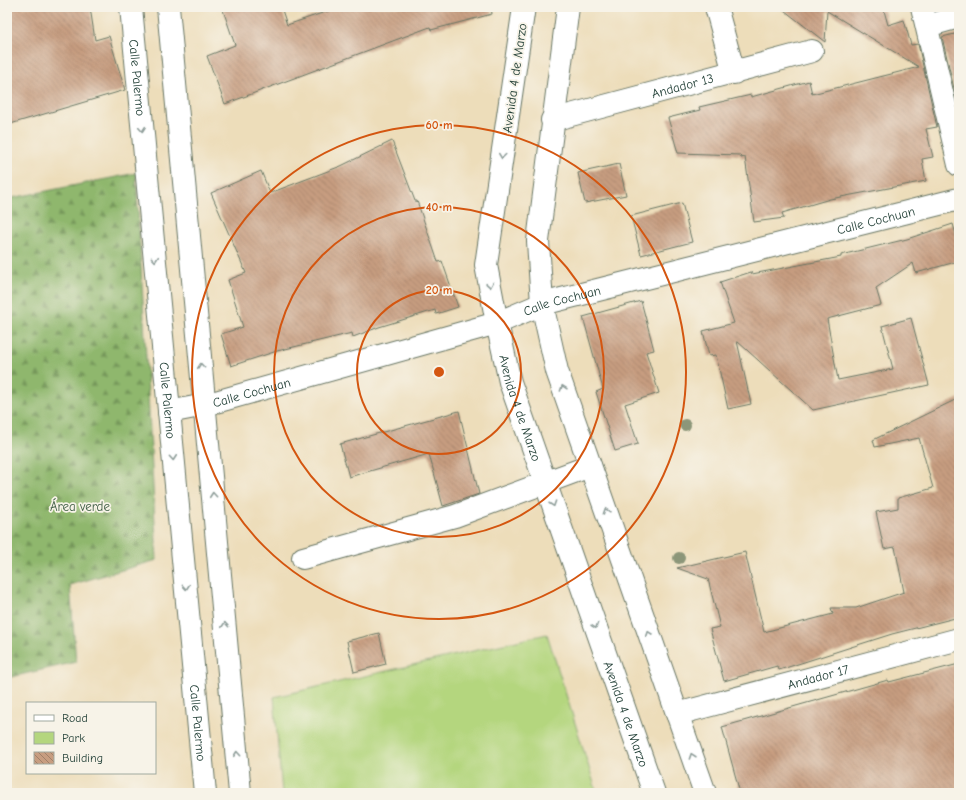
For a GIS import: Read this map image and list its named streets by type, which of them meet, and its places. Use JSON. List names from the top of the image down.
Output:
{
  "streets": {
    "street": [
      "Calle Palermo",
      "Avenida 4 de Marzo",
      "Andador 13",
      "Calle Cochuan",
      "Andador 17"
    ]
  },
  "crossings": [
    ["Calle Palermo", "Calle Cochuan"],
    ["Avenida 4 de Marzo", "Calle Cochuan"]
  ],
  "parks": ["Área verde"],
  "legend": ["Road", "Park", "Building"],
  "rings": ["60 m", "40 m", "20 m"]
}
